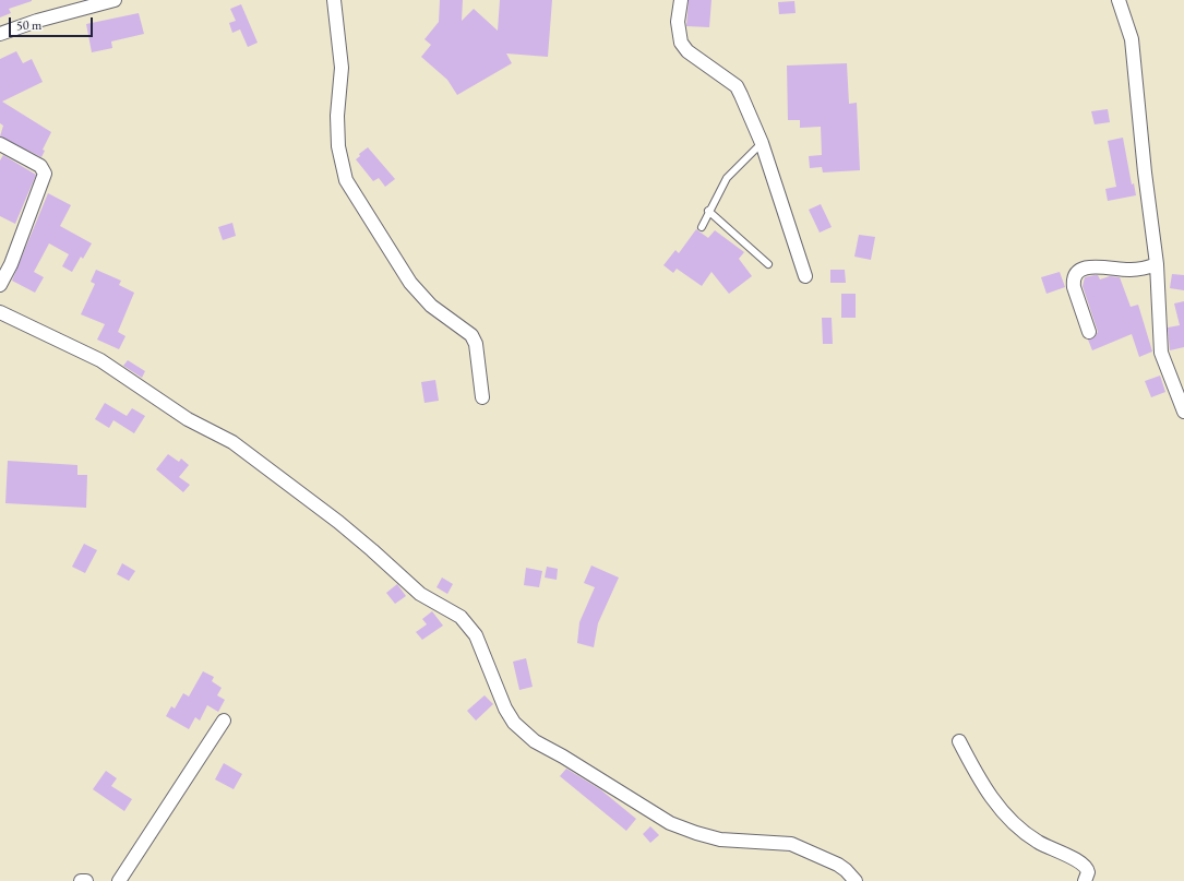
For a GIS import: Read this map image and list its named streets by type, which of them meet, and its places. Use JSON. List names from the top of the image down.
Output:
{
  "scale_bar": "50 m"
}
